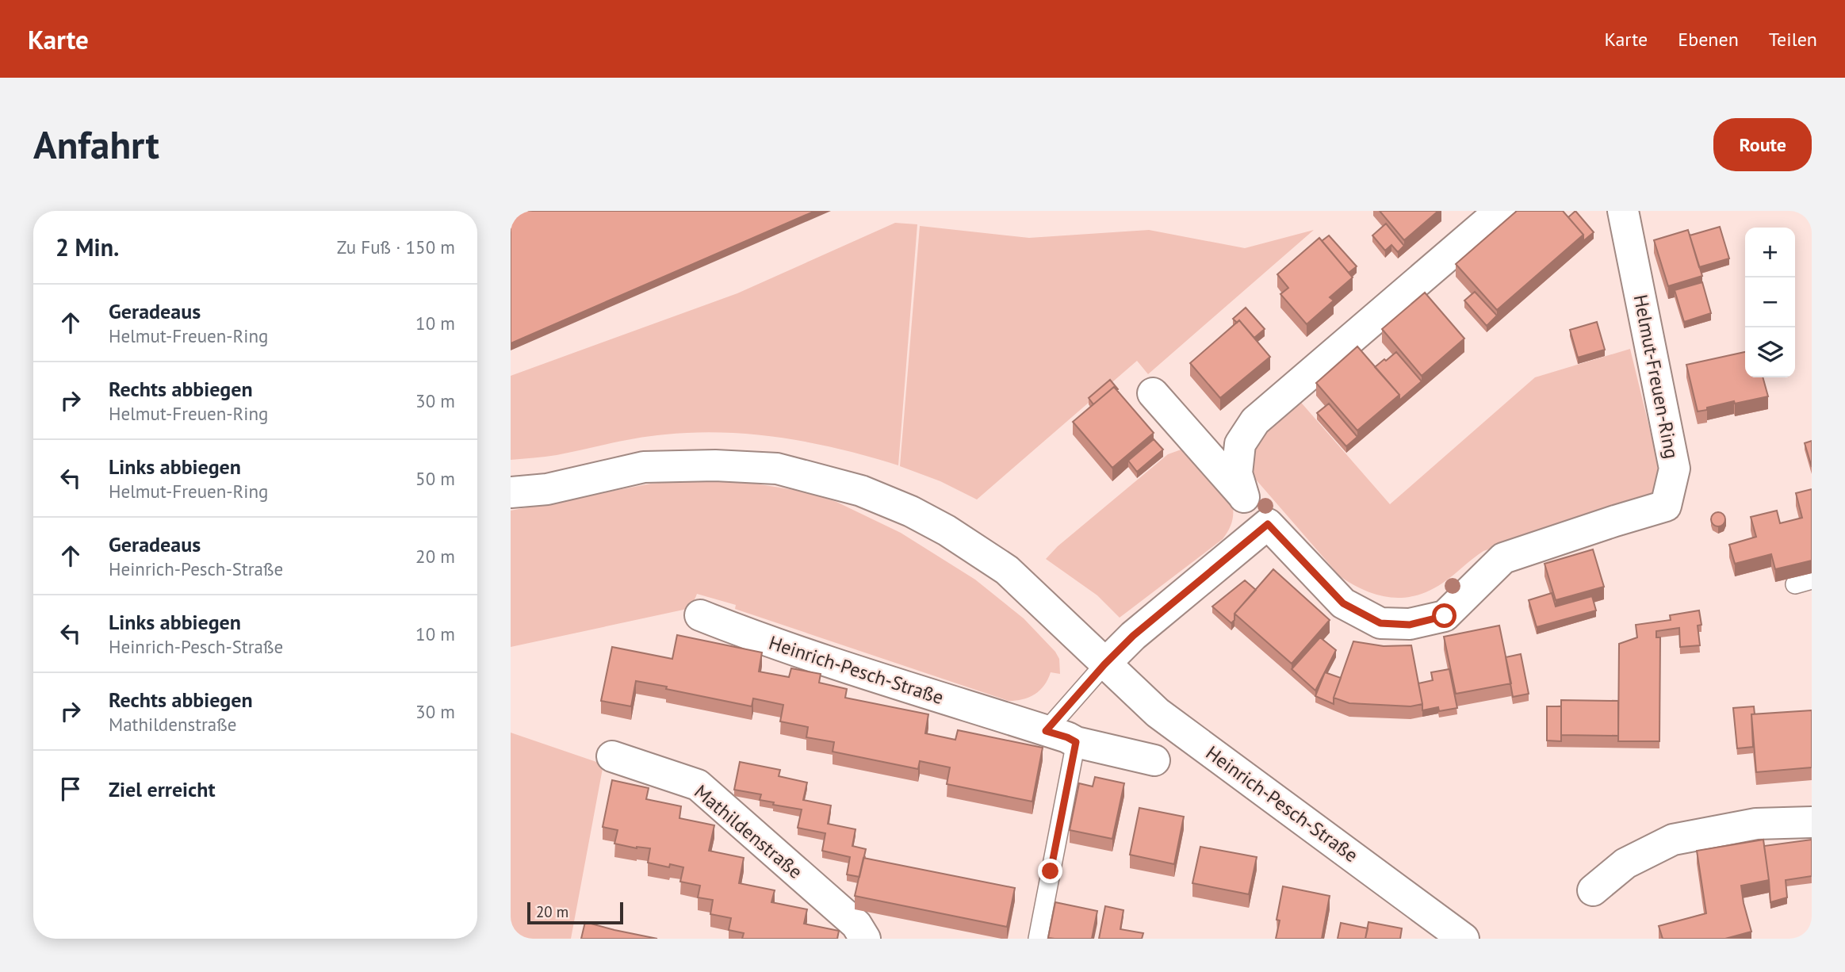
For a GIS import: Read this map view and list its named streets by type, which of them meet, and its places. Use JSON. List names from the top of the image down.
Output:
{
  "streets": {
    "street": ["Helmut-Freuen-Ring", "Heinrich-Pesch-Straße", "Mathildenstraße"]
  },
  "scale_bar": "20 m",
  "page": {
    "header": "Karte",
    "nav": ["Karte", "Ebenen", "Teilen"],
    "buttons": "Route",
    "title": "Anfahrt",
    "heading": ["2 Min.", "Zu Fuß · 150 m"],
    "map_buttons": ["+", "−"],
    "list": [
      ["Geradeaus", "Helmut-Freuen-Ring", "10 m"],
      ["Rechts abbiegen", "Helmut-Freuen-Ring", "30 m"],
      ["Links abbiegen", "Helmut-Freuen-Ring", "50 m"],
      ["Geradeaus", "Heinrich-Pesch-Straße", "20 m"],
      ["Links abbiegen", "Heinrich-Pesch-Straße", "10 m"],
      ["Rechts abbiegen", "Mathildenstraße", "30 m"],
      "Ziel erreicht"
    ],
    "scale": "20 m"
  }
}
